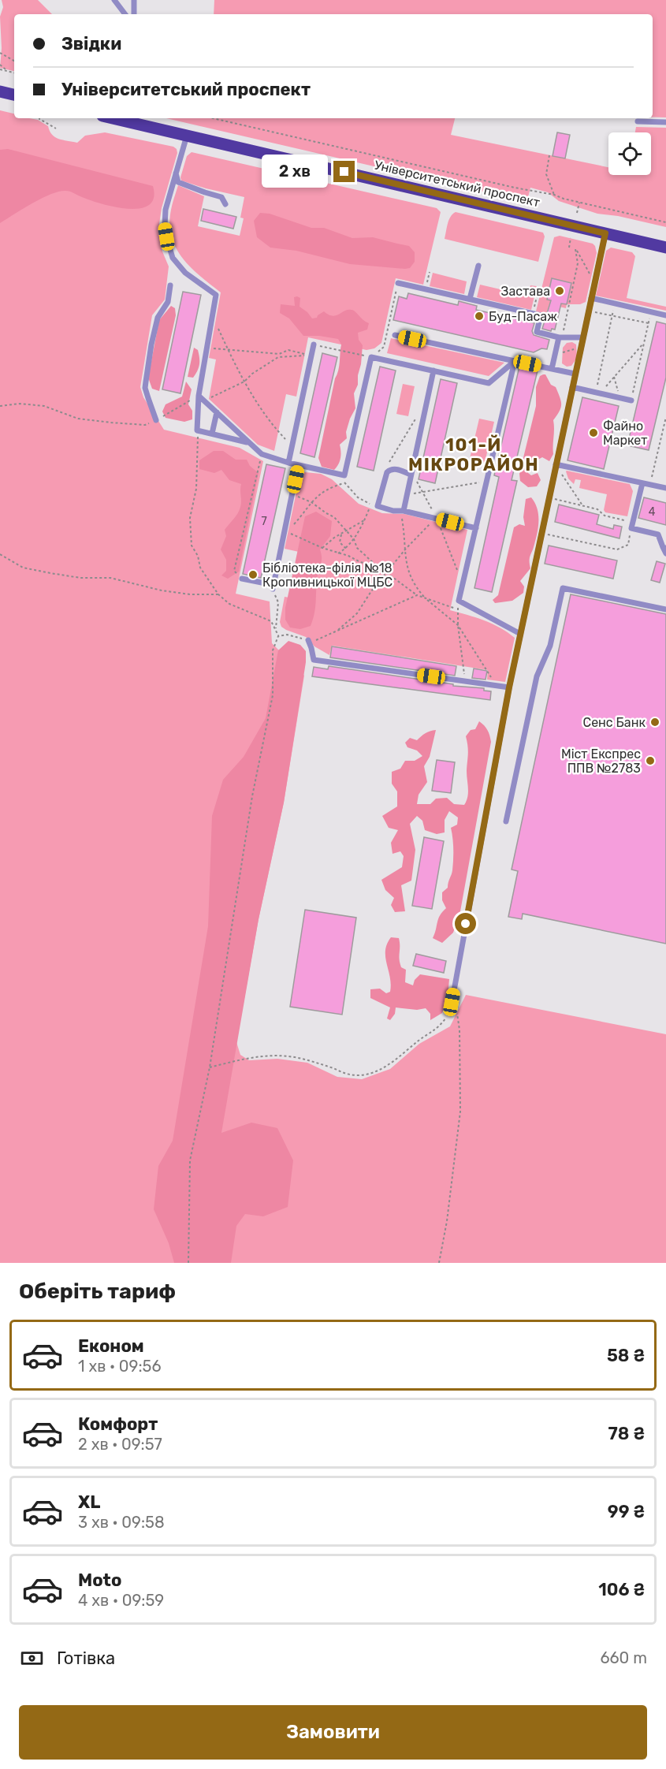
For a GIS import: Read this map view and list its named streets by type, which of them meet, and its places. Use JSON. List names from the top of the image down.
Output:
{
  "streets": {
    "main road": ["Університетський проспект"]
  },
  "districts": ["101-Й МІКРОРАЙОН"],
  "places": [
    "Застава",
    "Буд-Пасаж",
    "Файно Маркет",
    "Бібліотека-філія №18 Кропивницької МЦБС",
    "Сенс Банк",
    "Міст Експрес ППВ №2783"
  ],
  "house_numbers": ["4", "7"],
  "page": {
    "banner": ["Звідки", "Університетський проспект"],
    "bubble": "2 хв",
    "heading": "Оберіть тариф",
    "list": [
      {
        "name": "Економ",
        "note": "1 хв · 09:56",
        "value": "58 ₴"
      },
      {
        "name": "Комфорт",
        "note": "2 хв · 09:57",
        "value": "78 ₴"
      },
      {
        "name": "XL",
        "note": "3 хв · 09:58",
        "value": "99 ₴"
      },
      {
        "name": "Moto",
        "note": "4 хв · 09:59",
        "value": "106 ₴"
      }
    ],
    "pay": ["Готівка", "660 m"],
    "buttons": "Замовити"
  }
}
